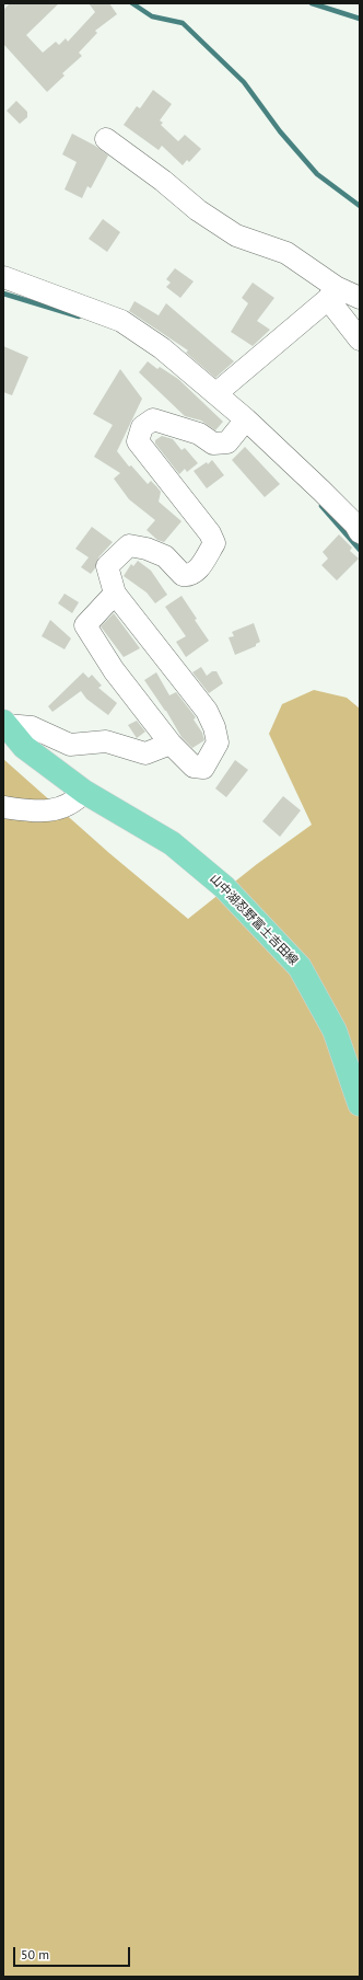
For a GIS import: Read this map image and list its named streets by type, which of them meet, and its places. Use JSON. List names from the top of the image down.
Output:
{
  "streets": {
    "main road": ["山中湖忍野富士吉田線"]
  },
  "scale_bar": "50 m"
}
